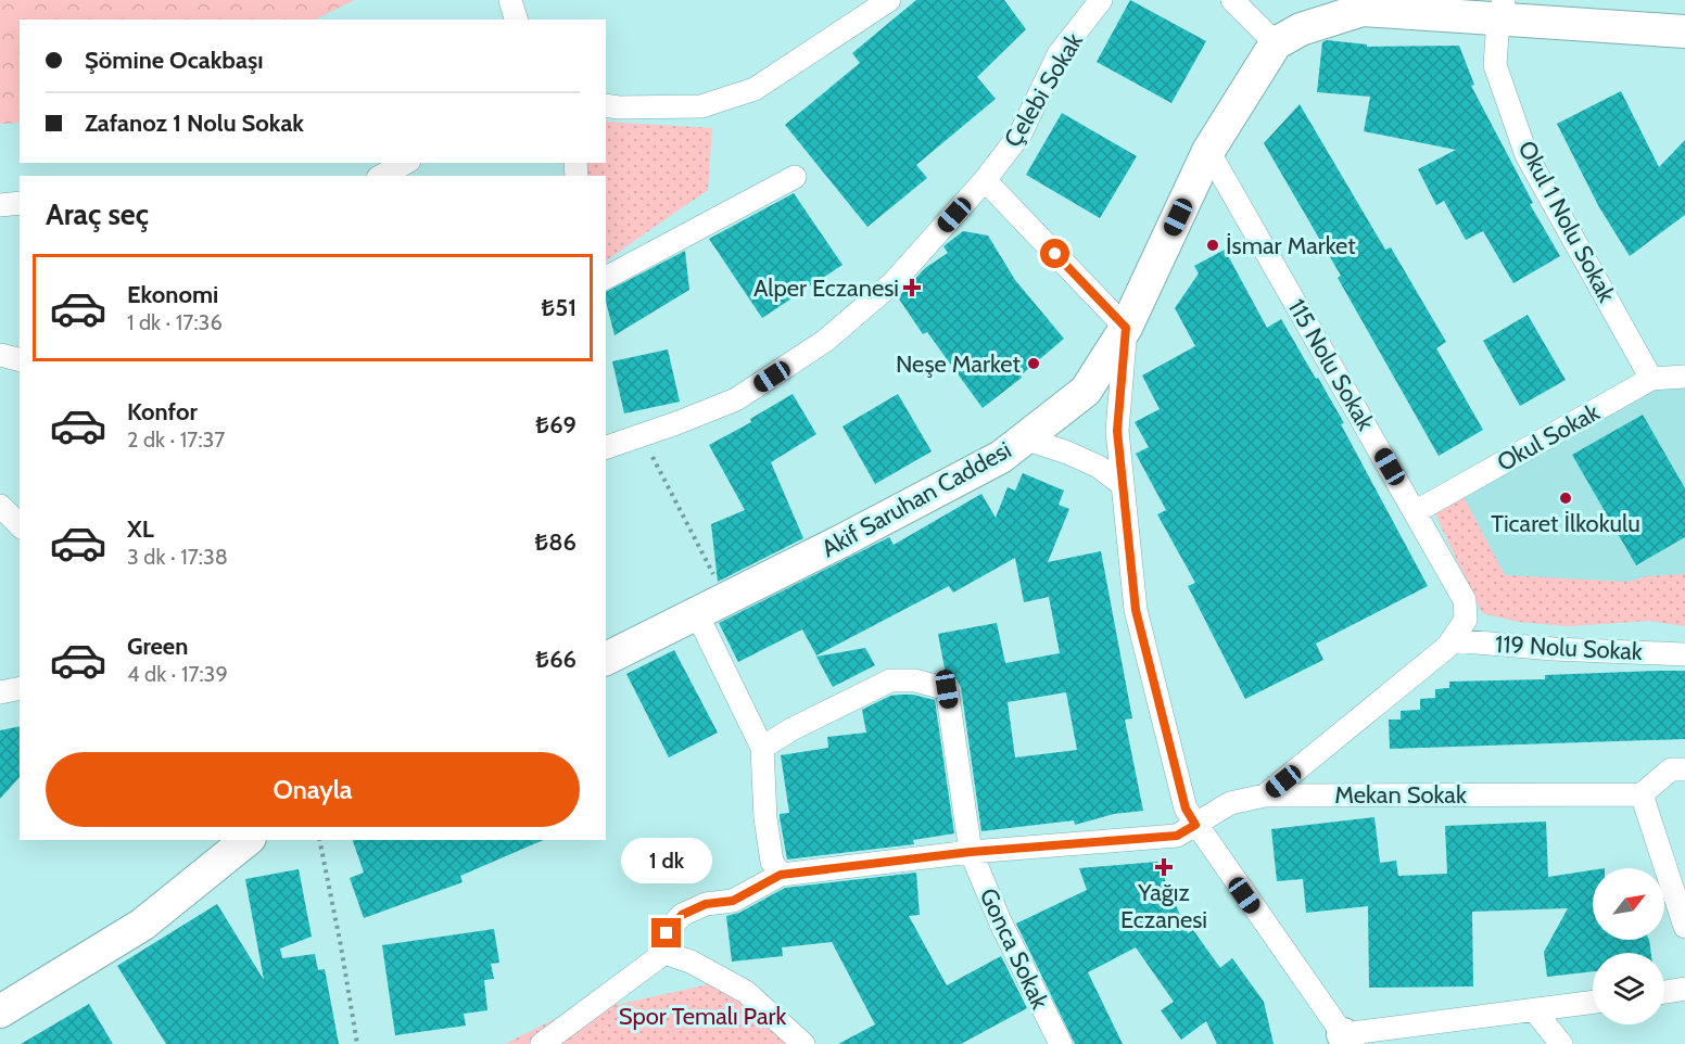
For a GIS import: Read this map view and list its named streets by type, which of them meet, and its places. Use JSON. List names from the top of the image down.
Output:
{
  "streets": {
    "street": [
      "Çelebi Sokak",
      "Okul 1 Nolu Sokak",
      "115 Nolu Sokak",
      "Okul Sokak",
      "Akif Saruhan Caddesi",
      "119 Nolu Sokak",
      "Mekan Sokak",
      "Gonca Sokak"
    ]
  },
  "crossings": [
    ["Okul 1 Nolu Sokak", "Okul Sokak"],
    ["Okul 1 Nolu Sokak", "Akif Saruhan Caddesi"],
    ["115 Nolu Sokak", "Okul Sokak"],
    ["115 Nolu Sokak", "Akif Saruhan Caddesi"],
    ["115 Nolu Sokak", "119 Nolu Sokak"],
    ["115 Nolu Sokak", "Mekan Sokak"],
    ["Mekan Sokak", "Gonca Sokak"]
  ],
  "parks": ["Spor Temalı Park"],
  "places": {
    "other": ["İsmar Market", "Neşe Market", "Ticaret İlkokulu"],
    "health": ["Alper Eczanesi", "Yağız Eczanesi"]
  },
  "north": "top right",
  "page": {
    "banner": ["Şömine Ocakbaşı", "Zafanoz 1 Nolu Sokak"],
    "heading": "Araç seç",
    "list": [
      {
        "name": "Ekonomi",
        "note": "1 dk · 17:36",
        "value": "₺51"
      },
      {
        "name": "Konfor",
        "note": "2 dk · 17:37",
        "value": "₺69"
      },
      {
        "name": "XL",
        "note": "3 dk · 17:38",
        "value": "₺86"
      },
      {
        "name": "Green",
        "note": "4 dk · 17:39",
        "value": "₺66"
      }
    ],
    "buttons": "Onayla",
    "bubble": "1 dk"
  }
}
